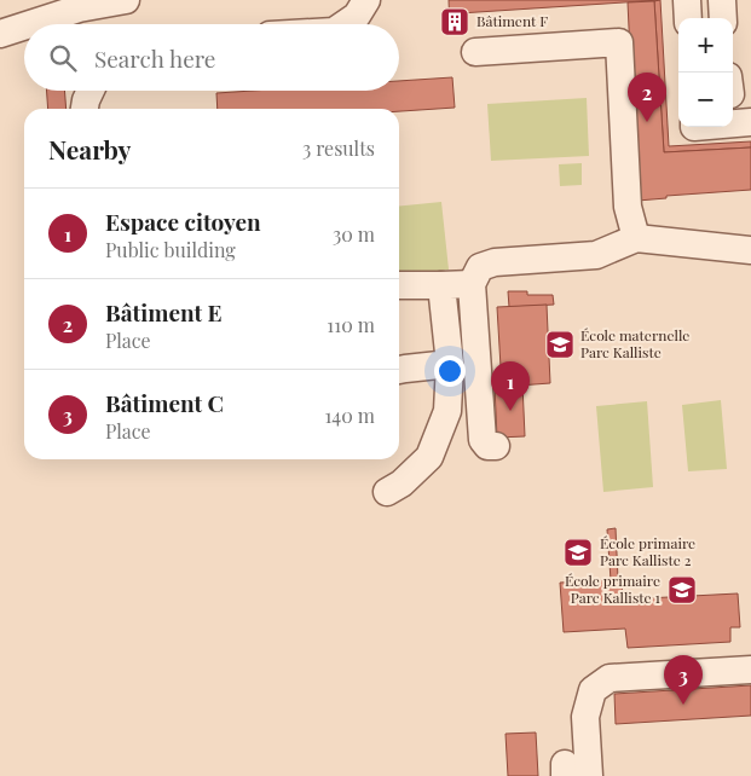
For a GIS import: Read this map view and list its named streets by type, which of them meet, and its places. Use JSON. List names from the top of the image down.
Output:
{
  "places": {
    "building": ["Bâtiment F"],
    "school or university": ["École maternelle Parc Kalliste", "École primaire Parc Kalliste 2", "École primaire Parc Kalliste 1"]
  },
  "page": {
    "map_buttons": ["+", "−"],
    "search": "Search here",
    "pins": ["2", "1", "3"],
    "heading": ["Nearby", "3 results"],
    "list": [
      {
        "mark": "1",
        "name": "Espace citoyen",
        "note": "Public building",
        "value": "30 m"
      },
      {
        "mark": "2",
        "name": "Bâtiment E",
        "note": "Place",
        "value": "110 m"
      },
      {
        "mark": "3",
        "name": "Bâtiment C",
        "note": "Place",
        "value": "140 m"
      }
    ]
  }
}
